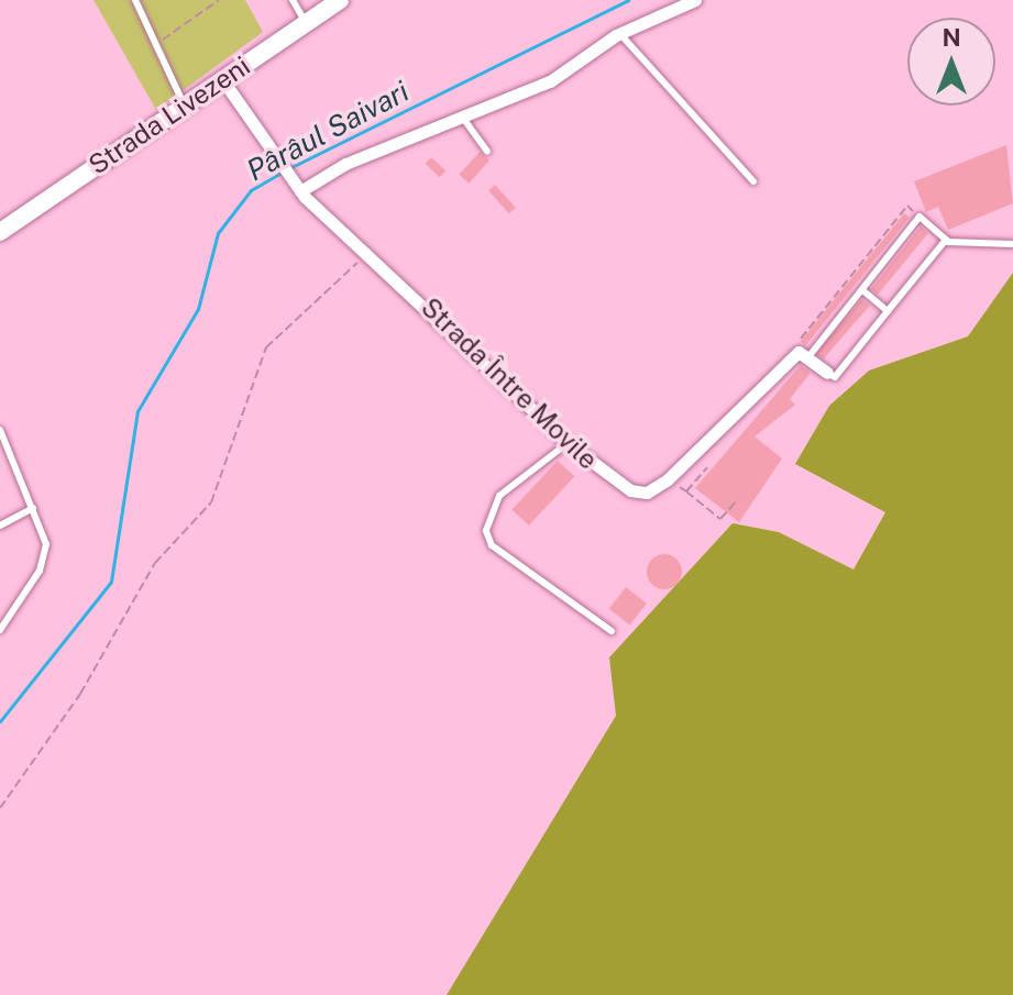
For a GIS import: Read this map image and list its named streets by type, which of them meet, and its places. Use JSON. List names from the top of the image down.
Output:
{
  "streets": {
    "main road": ["Strada Livezeni"],
    "street": ["Strada Între Movile"]
  },
  "crossings": [
    ["Strada Livezeni", "Strada Între Movile"]
  ],
  "water": ["Pârâul Saivari"],
  "north": "top"
}
